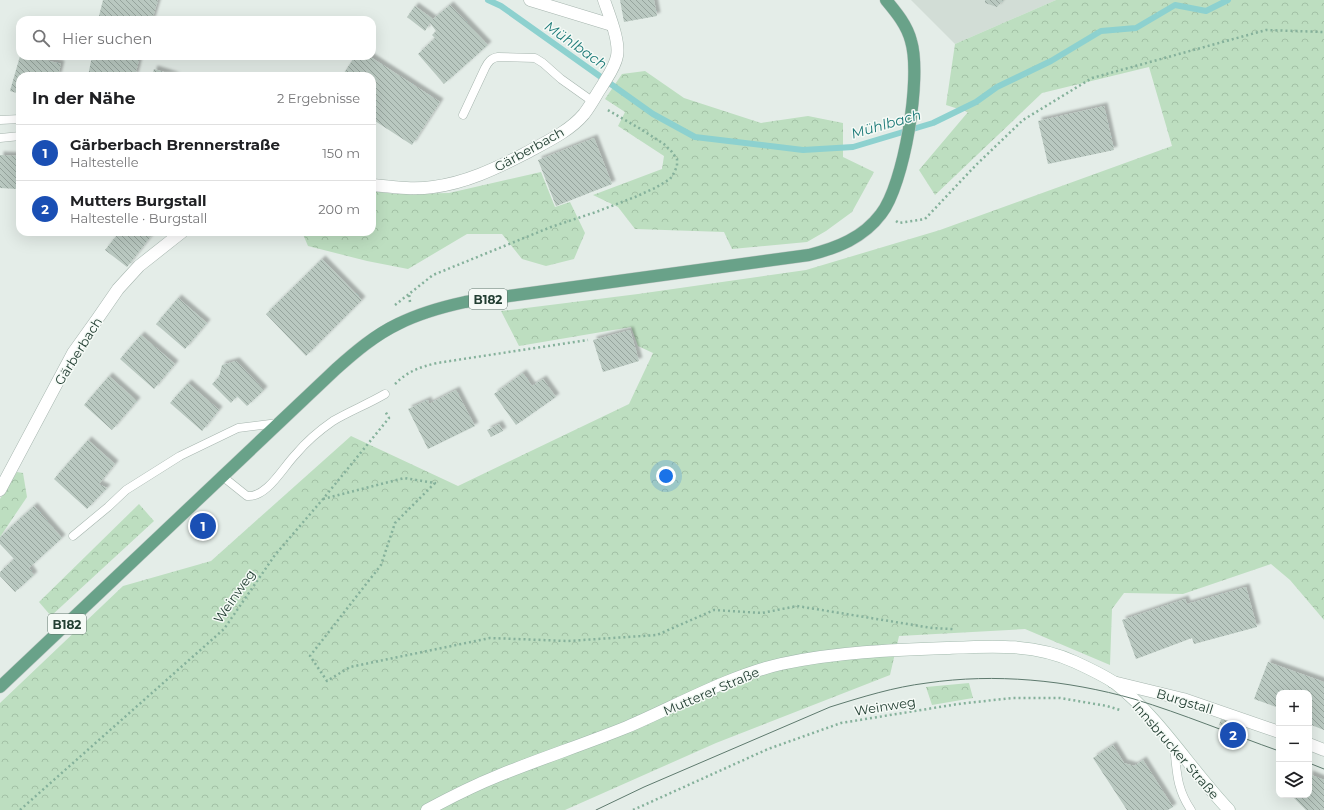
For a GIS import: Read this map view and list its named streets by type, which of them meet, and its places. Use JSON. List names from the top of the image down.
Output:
{
  "streets": {
    "main road": ["B182"],
    "street": [
      "Gärberbach",
      "Mutterer Straße",
      "Burgstall",
      "Innsbrucker Straße"
    ],
    "path": ["Weinweg"]
  },
  "crossings": [
    ["Mutterer Straße", "Innsbrucker Straße"],
    ["Burgstall", "Innsbrucker Straße"]
  ],
  "water": ["Mühlbach"],
  "page": {
    "search": "Hier suchen",
    "heading": ["In der Nähe", "2 Ergebnisse"],
    "list": [
      {
        "mark": "1",
        "name": "Gärberbach Brennerstraße",
        "note": "Haltestelle",
        "value": "150 m"
      },
      {
        "mark": "2",
        "name": "Mutters Burgstall",
        "note": "Haltestelle · Burgstall",
        "value": "200 m"
      }
    ],
    "pins": ["1", "2"],
    "map_buttons": ["+", "−"]
  }
}
